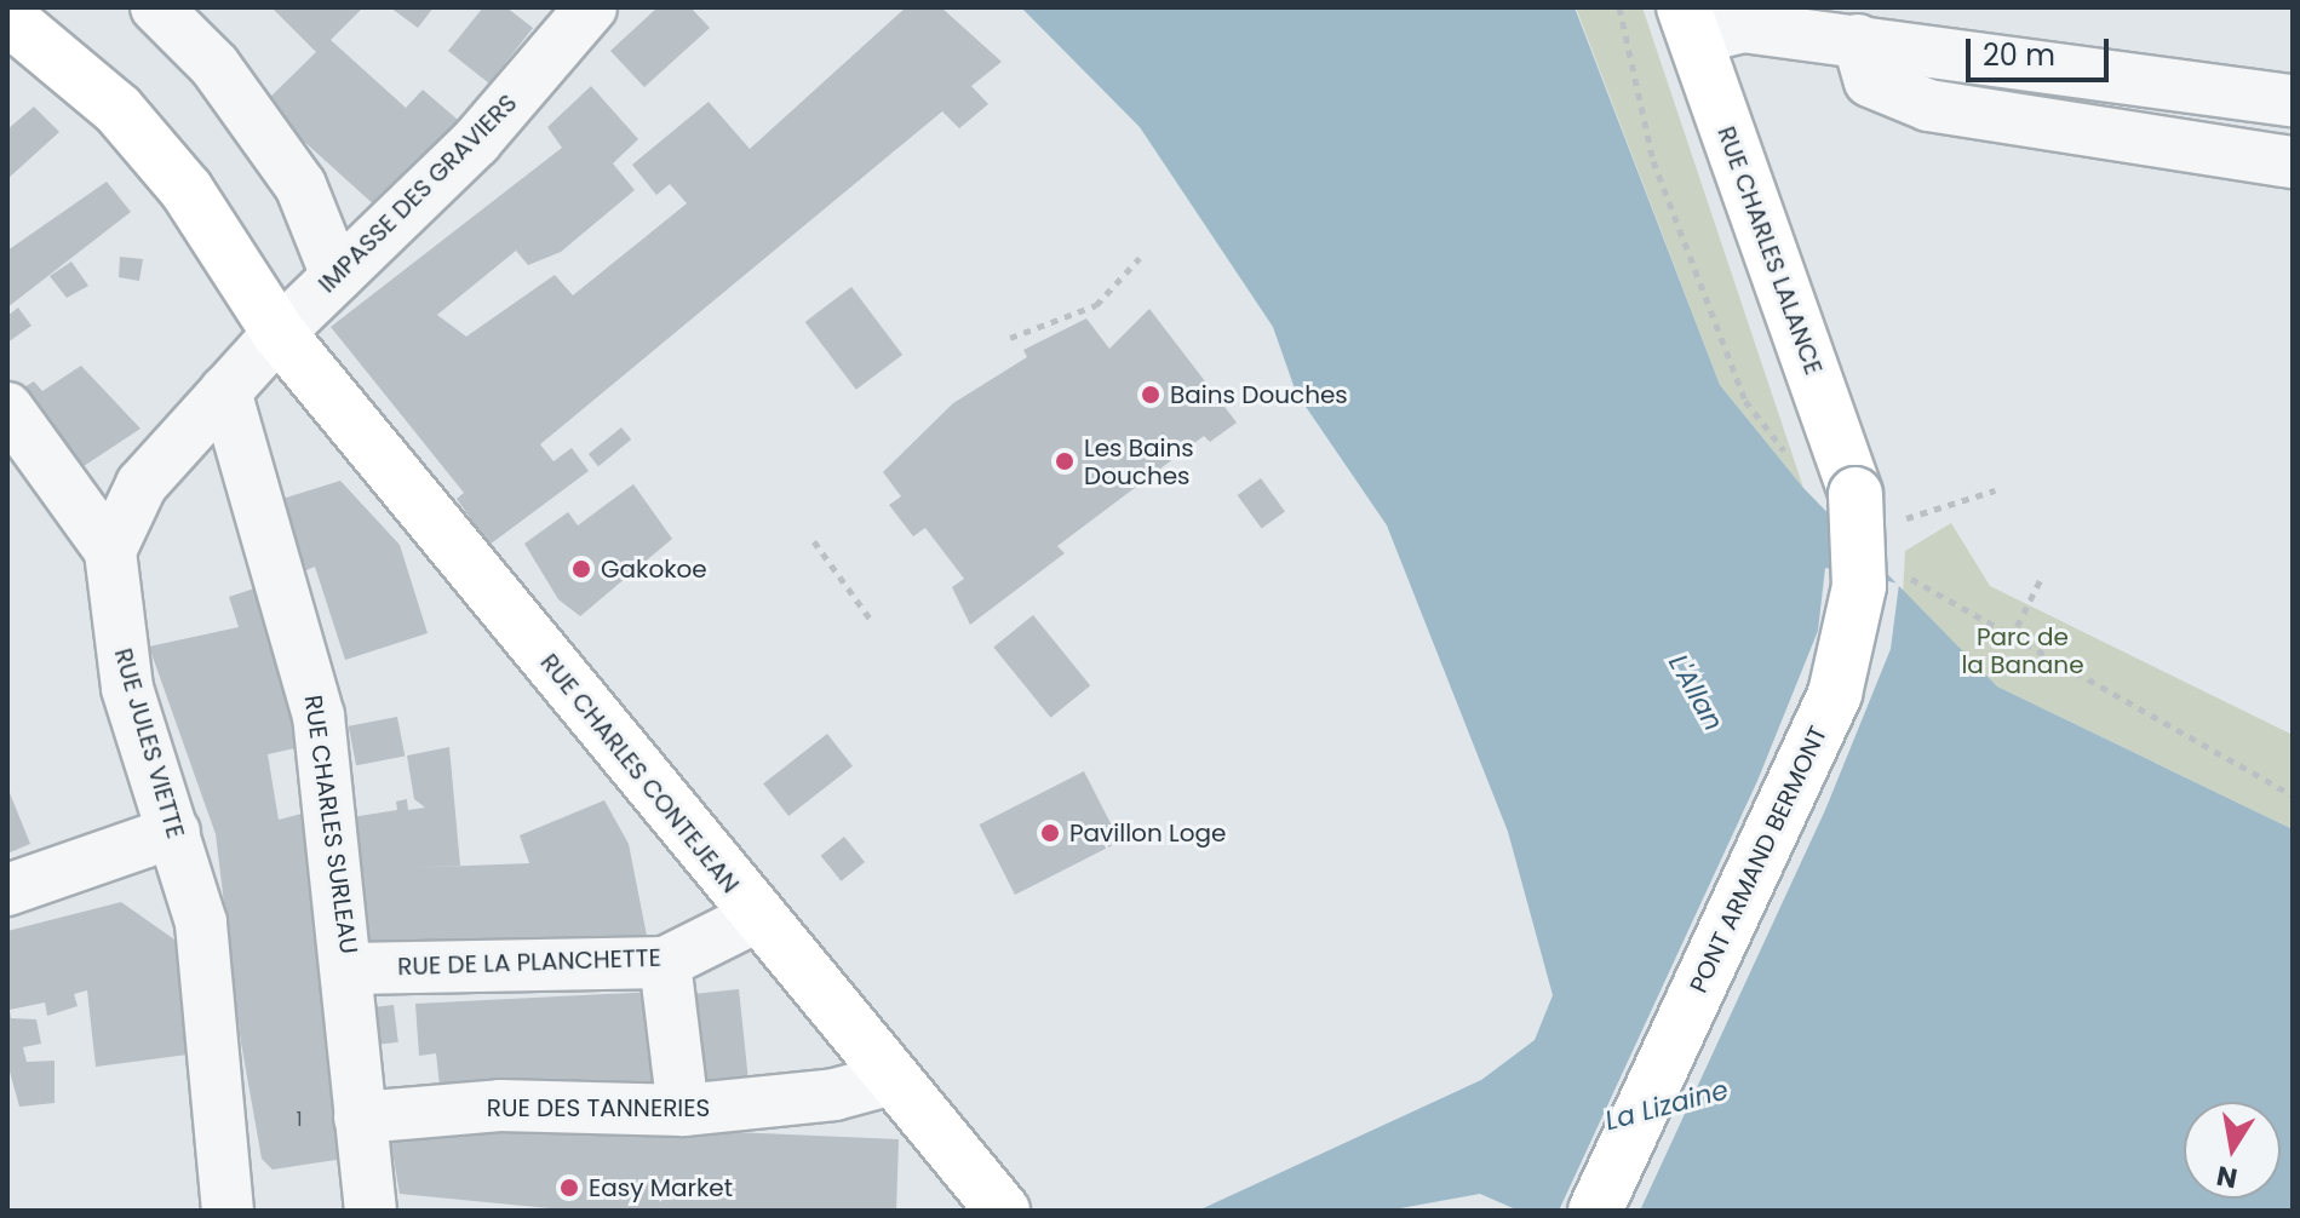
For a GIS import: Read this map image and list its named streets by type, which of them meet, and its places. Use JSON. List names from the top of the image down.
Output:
{
  "streets": {
    "main road": ["RUE CHARLES LALANCE", "RUE CHARLES CONTEJEAN", "PONT ARMAND BERMONT"],
    "street": [
      "IMPASSE DES GRAVIERS",
      "RUE JULES VIETTE",
      "RUE CHARLES SURLEAU",
      "RUE DE LA PLANCHETTE",
      "RUE DES TANNERIES"
    ]
  },
  "crossings": [
    ["IMPASSE DES GRAVIERS", "RUE CHARLES CONTEJEAN"],
    ["RUE CHARLES LALANCE", "PONT ARMAND BERMONT"],
    ["RUE CHARLES CONTEJEAN", "RUE DE LA PLANCHETTE"],
    ["RUE CHARLES CONTEJEAN", "RUE DES TANNERIES"],
    ["RUE CHARLES SURLEAU", "RUE DE LA PLANCHETTE"],
    ["RUE CHARLES SURLEAU", "RUE DES TANNERIES"]
  ],
  "water": ["L'Allan", "La Lizaine"],
  "parks": ["Parc de la Banane"],
  "places": [
    "Bains Douches",
    "Les Bains Douches",
    "Gakokoe",
    "Pavillon Loge",
    "Easy Market"
  ],
  "house_numbers": ["1"],
  "scale_bar": "20 m",
  "north": "bottom"
}
